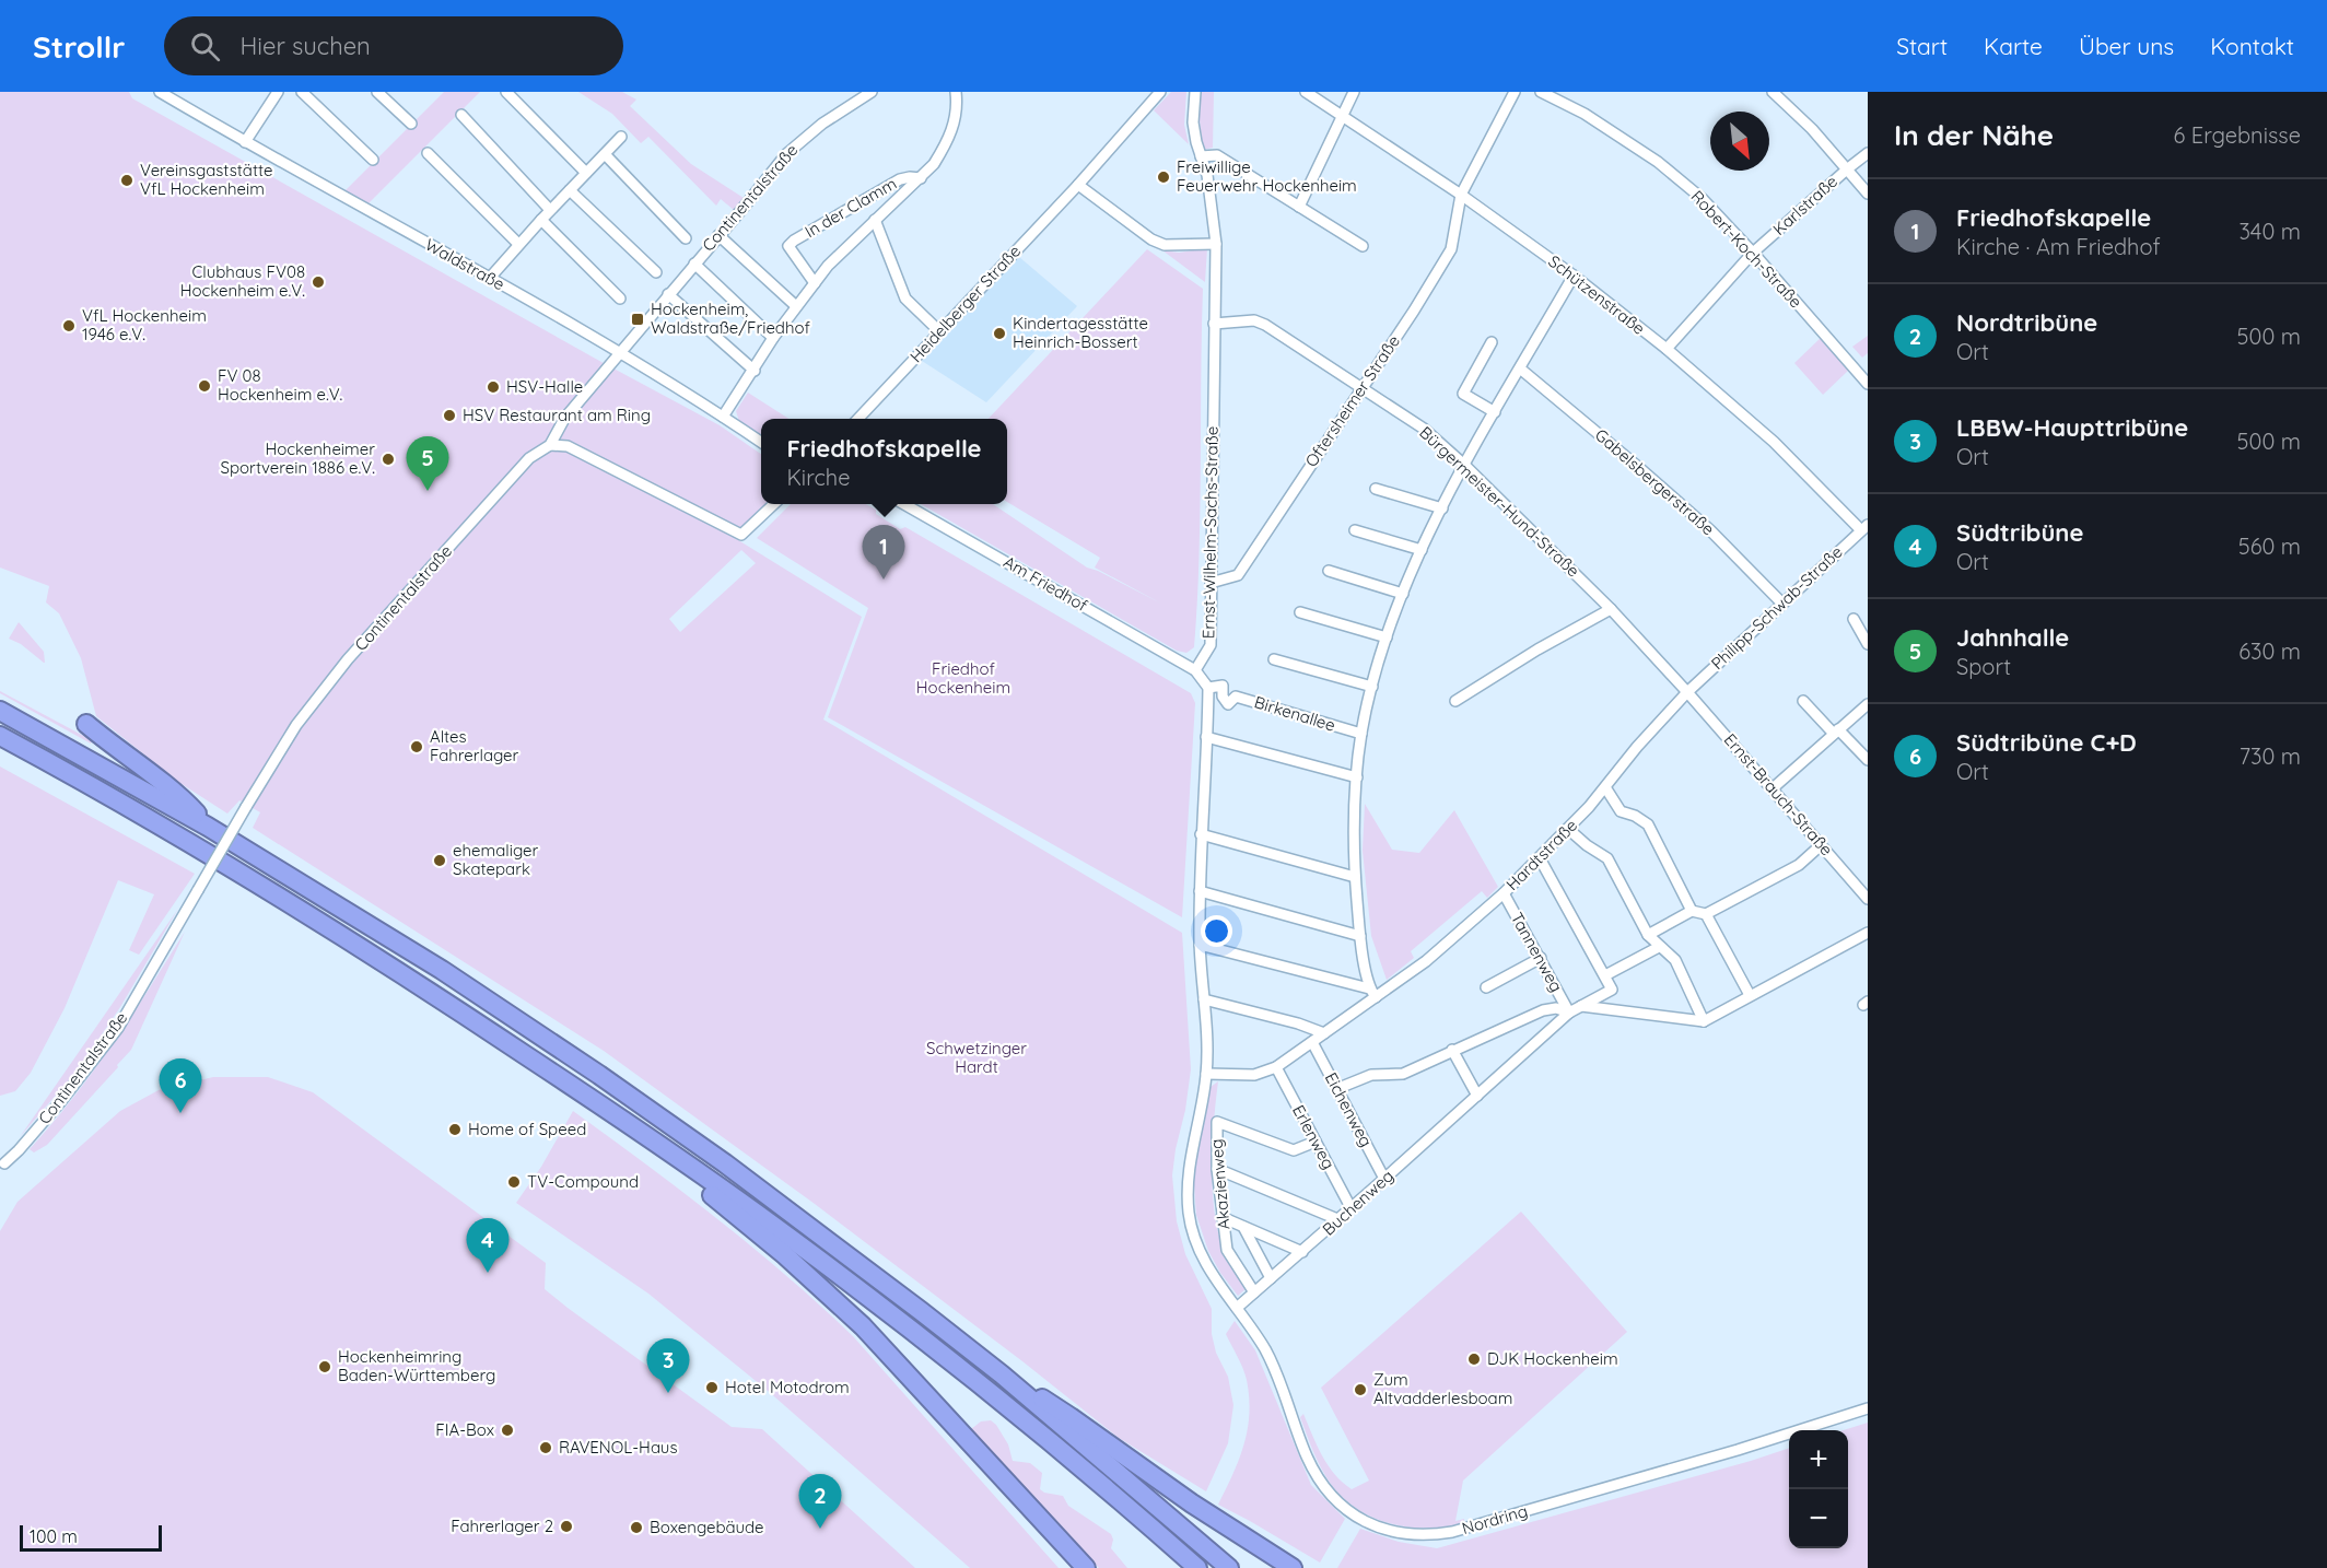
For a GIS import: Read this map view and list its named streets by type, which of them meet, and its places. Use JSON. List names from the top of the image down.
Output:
{
  "streets": {
    "street": [
      "Continentalstraße",
      "Karlstraße",
      "In der Clamm",
      "Robert-Koch-Straße",
      "Waldstraße",
      "Schützenstraße",
      "Heidelberger Straße",
      "Oftersheimer Straße",
      "Gabelsbergerstraße",
      "Bürgermeister-Hund-Straße",
      "Ernst-Wilhelm-Sachs-Straße",
      "Am Friedhof",
      "Philipp-Schwab-Straße",
      "Birkenallee",
      "Ernst-Brauch-Straße",
      "Hardtstraße",
      "Tannenweg",
      "Eichenweg",
      "Erlenweg",
      "Akazienweg",
      "Buchenweg",
      "Nordring"
    ]
  },
  "crossings": [
    ["Continentalstraße", "Waldstraße"],
    ["Karlstraße", "Robert-Koch-Straße"],
    ["Karlstraße", "Schützenstraße"],
    ["In der Clamm", "Waldstraße"],
    ["In der Clamm", "Heidelberger Straße"],
    ["Schützenstraße", "Oftersheimer Straße"],
    ["Schützenstraße", "Philipp-Schwab-Straße"],
    ["Oftersheimer Straße", "Bürgermeister-Hund-Straße"],
    ["Oftersheimer Straße", "Ernst-Wilhelm-Sachs-Straße"],
    ["Gabelsbergerstraße", "Philipp-Schwab-Straße"],
    ["Bürgermeister-Hund-Straße", "Ernst-Wilhelm-Sachs-Straße"],
    ["Bürgermeister-Hund-Straße", "Philipp-Schwab-Straße"],
    ["Bürgermeister-Hund-Straße", "Ernst-Brauch-Straße"],
    ["Bürgermeister-Hund-Straße", "Hardtstraße"],
    ["Ernst-Wilhelm-Sachs-Straße", "Am Friedhof"],
    ["Philipp-Schwab-Straße", "Ernst-Brauch-Straße"],
    ["Philipp-Schwab-Straße", "Hardtstraße"],
    ["Ernst-Brauch-Straße", "Hardtstraße"],
    ["Hardtstraße", "Tannenweg"],
    ["Tannenweg", "Buchenweg"],
    ["Eichenweg", "Buchenweg"],
    ["Erlenweg", "Akazienweg"],
    ["Erlenweg", "Buchenweg"],
    ["Akazienweg", "Buchenweg"],
    ["Buchenweg", "Nordring"]
  ],
  "parks": ["Friedhof Hockenheim", "Schwetzinger Hardt"],
  "places": {
    "other": [
      "Freiwillige Feuerwehr Hockenheim",
      "Vereinsgaststätte VfL Hockenheim",
      "Clubhaus FV08 Hockenheim e.V.",
      "VfL Hockenheim 1946 e.V.",
      "Kindertagesstätte Heinrich-Bossert",
      "FV 08 Hockenheim e.V.",
      "HSV-Halle",
      "HSV Restaurant am Ring",
      "Hockenheimer Sportverein 1886 e.V.",
      "Altes Fahrerlager",
      "ehemaliger Skatepark",
      "Home of Speed",
      "TV-Compound",
      "DJK Hockenheim",
      "Hockenheimring Baden-Württemberg",
      "Hotel Motodrom",
      "Zum Altvadderlesboam",
      "FIA-Box",
      "RAVENOL-Haus",
      "Fahrerlager 2",
      "Boxengebäude"
    ],
    "transit": ["Hockenheim, Waldstraße/Friedhof"]
  },
  "scale_bar": "100 m",
  "north": "bottom right",
  "page": {
    "header": "Strollr",
    "search": "Hier suchen",
    "nav": [
      "Start",
      "Karte",
      "Über uns",
      "Kontakt"
    ],
    "heading": ["In der Nähe", "6 Ergebnisse"],
    "list": [
      {
        "mark": "1",
        "name": "Friedhofskapelle",
        "note": "Kirche · Am Friedhof",
        "value": "340 m"
      },
      {
        "mark": "2",
        "name": "Nordtribüne",
        "note": "Ort",
        "value": "500 m"
      },
      {
        "mark": "3",
        "name": "LBBW-Haupttribüne",
        "note": "Ort",
        "value": "500 m"
      },
      {
        "mark": "4",
        "name": "Südtribüne",
        "note": "Ort",
        "value": "560 m"
      },
      {
        "mark": "5",
        "name": "Jahnhalle",
        "note": "Sport",
        "value": "630 m"
      },
      {
        "mark": "6",
        "name": "Südtribüne C+D",
        "note": "Ort",
        "value": "730 m"
      }
    ],
    "popup": ["Friedhofskapelle", "Kirche"],
    "pins": [
      "5",
      "1",
      "6",
      "4",
      "3",
      "2"
    ],
    "map_buttons": ["+", "−"],
    "scale": "100 m"
  }
}
